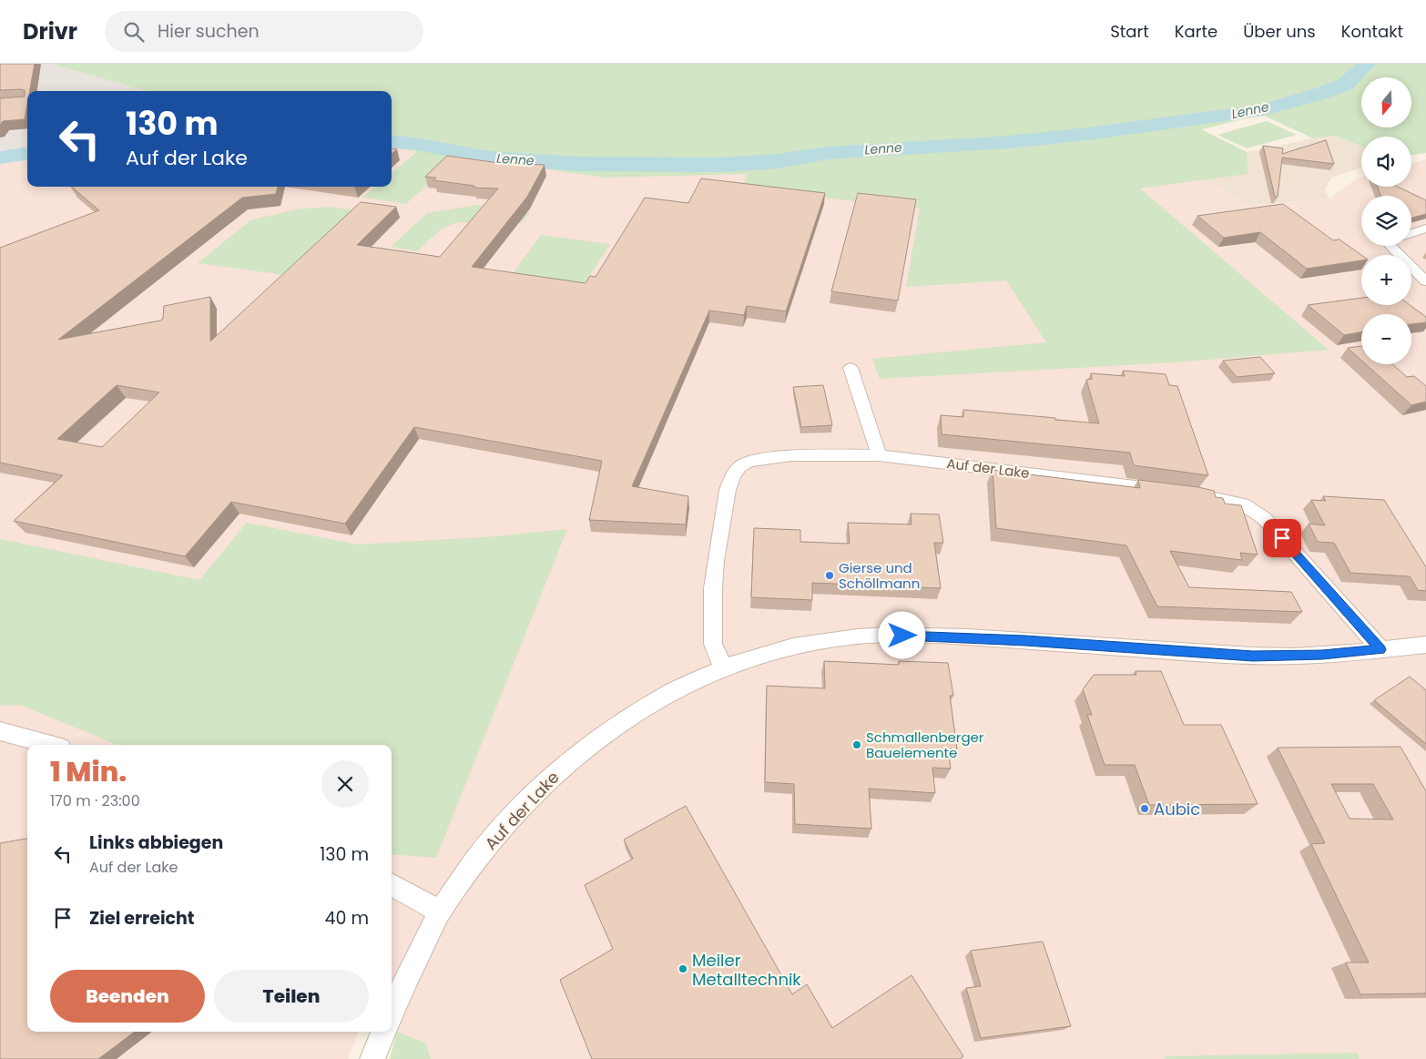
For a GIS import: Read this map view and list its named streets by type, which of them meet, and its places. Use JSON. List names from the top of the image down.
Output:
{
  "streets": {
    "street": ["Auf der Lake"]
  },
  "water": ["Lenne"],
  "places": [
    "Gierse und Schöllmann",
    "Schmallenberger Bauelemente",
    "Aubic",
    "Meiler Metalltechnik"
  ],
  "north": "bottom",
  "page": {
    "header": "Drivr",
    "search": "Hier suchen",
    "nav": [
      "Start",
      "Karte",
      "Über uns",
      "Kontakt"
    ],
    "map_buttons": ["+", "−"],
    "turn": ["130 m", "Auf der Lake"],
    "heading": ["1 Min.", "170 m · 23:00"],
    "list": [
      {
        "name": "Links abbiegen",
        "note": "Auf der Lake",
        "value": "130 m"
      },
      {
        "name": "Ziel erreicht",
        "value": "40 m"
      }
    ],
    "buttons": ["Beenden", "Teilen"]
  }
}
